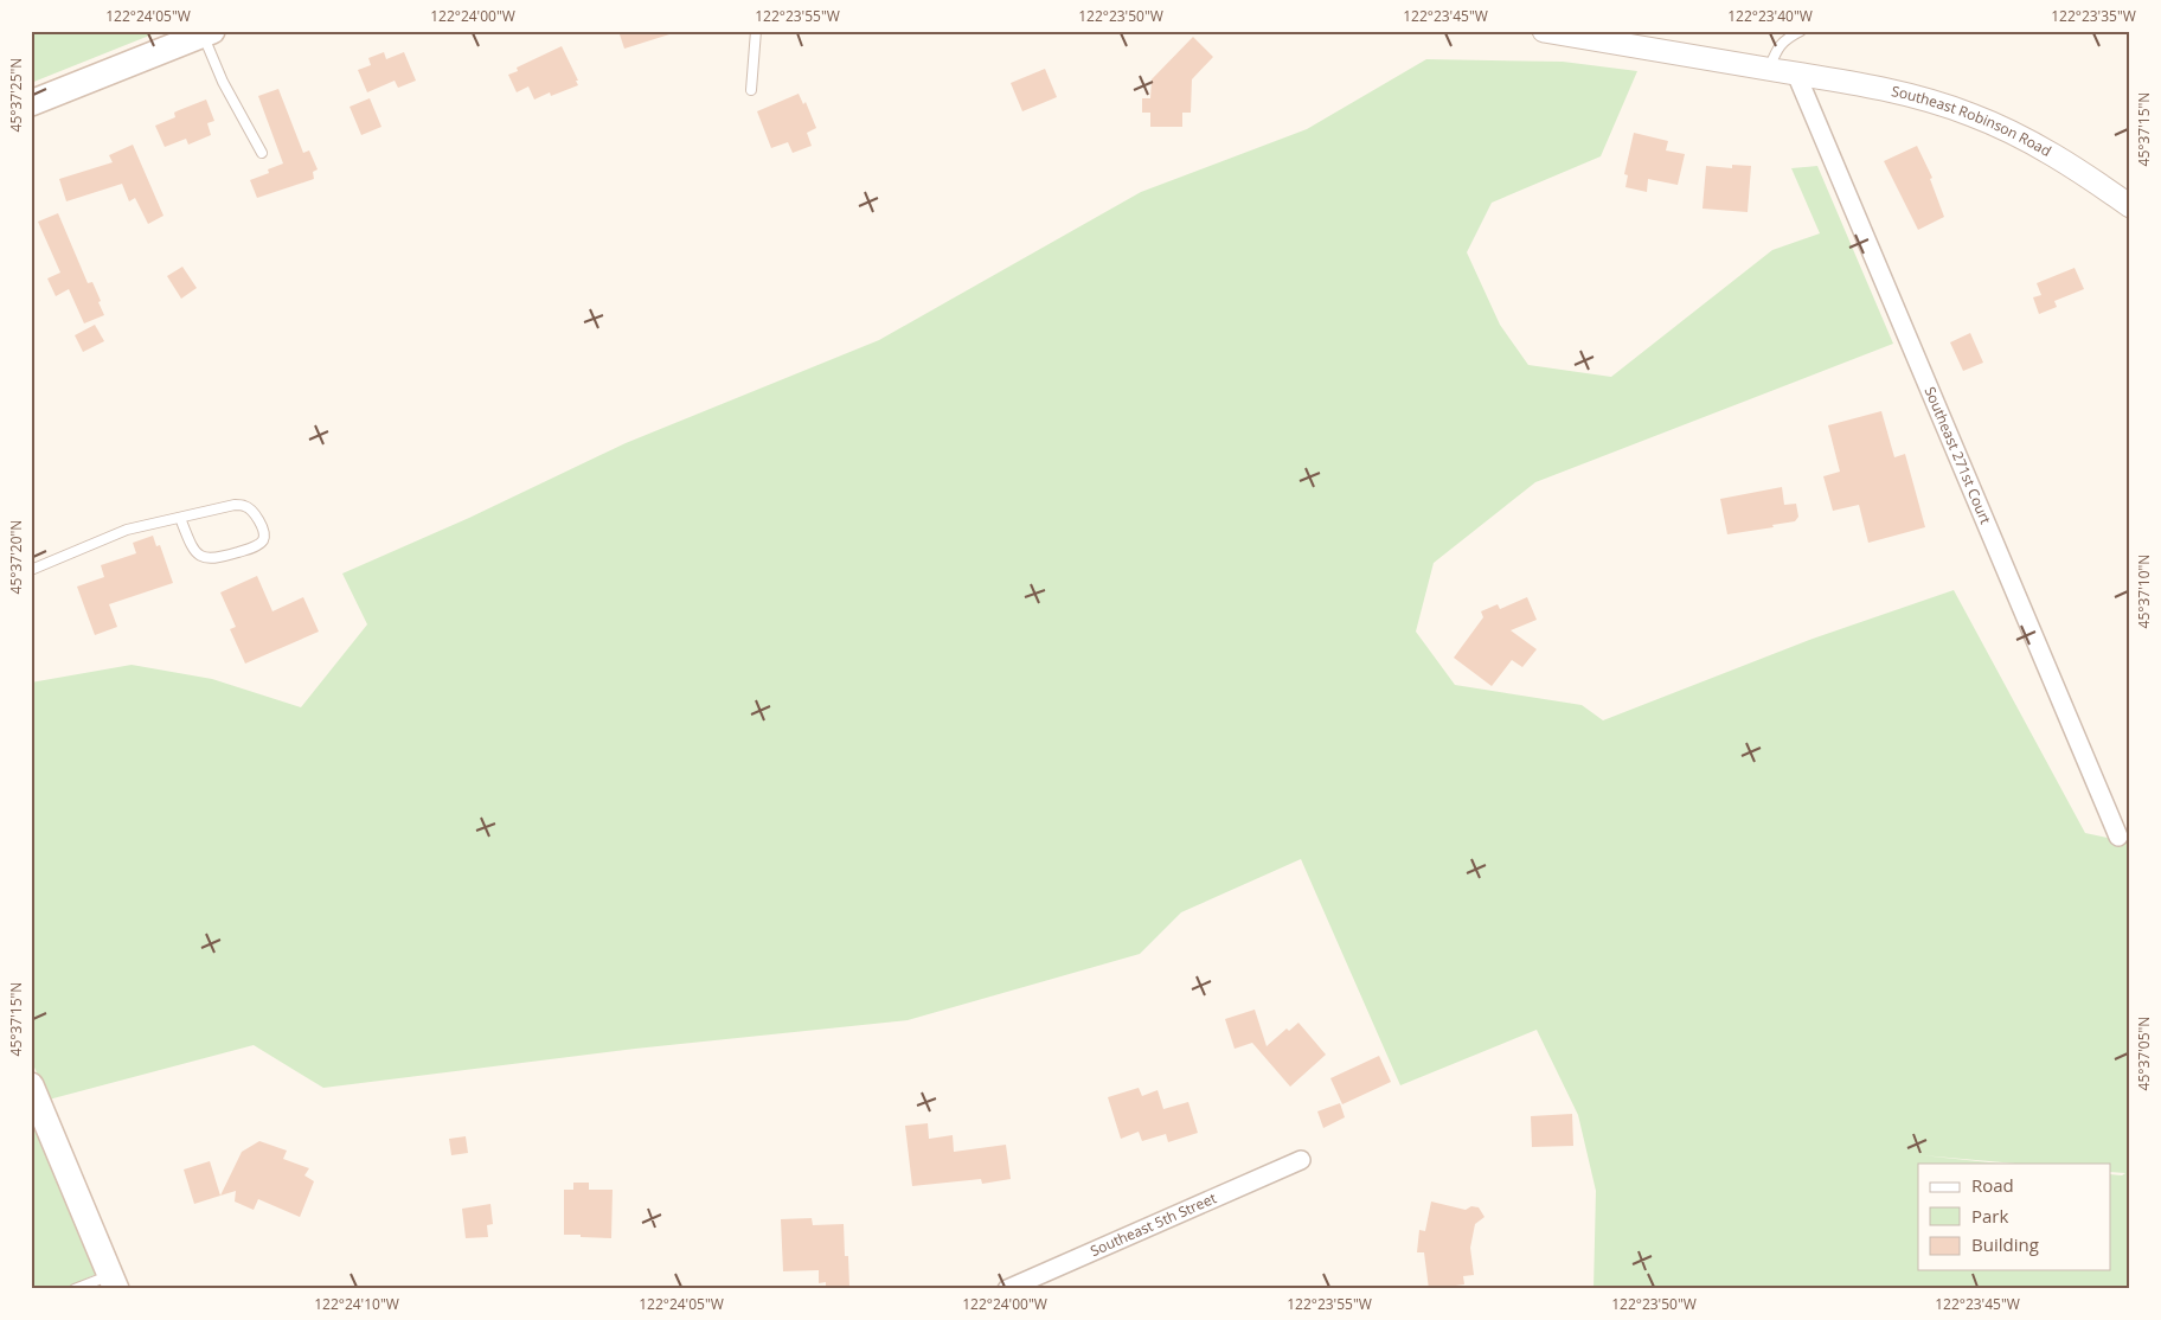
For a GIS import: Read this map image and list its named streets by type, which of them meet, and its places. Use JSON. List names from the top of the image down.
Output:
{
  "streets": {
    "street": ["Southeast Robinson Road", "Southeast 271st Court", "Southeast 5th Street"]
  },
  "crossings": [
    ["Southeast Robinson Road", "Southeast 271st Court"]
  ],
  "legend": ["Road", "Park", "Building"],
  "coordinates": [
    "122°24'05\"W",
    "122°24'00\"W",
    "122°23'55\"W",
    "122°23'50\"W",
    "122°23'45\"W",
    "122°23'40\"W",
    "122°23'35\"W",
    "45°37'25\"N",
    "45°37'15\"N",
    "45°37'20\"N",
    "45°37'10\"N",
    "45°37'05\"N",
    "122°24'10\"W"
  ]
}
